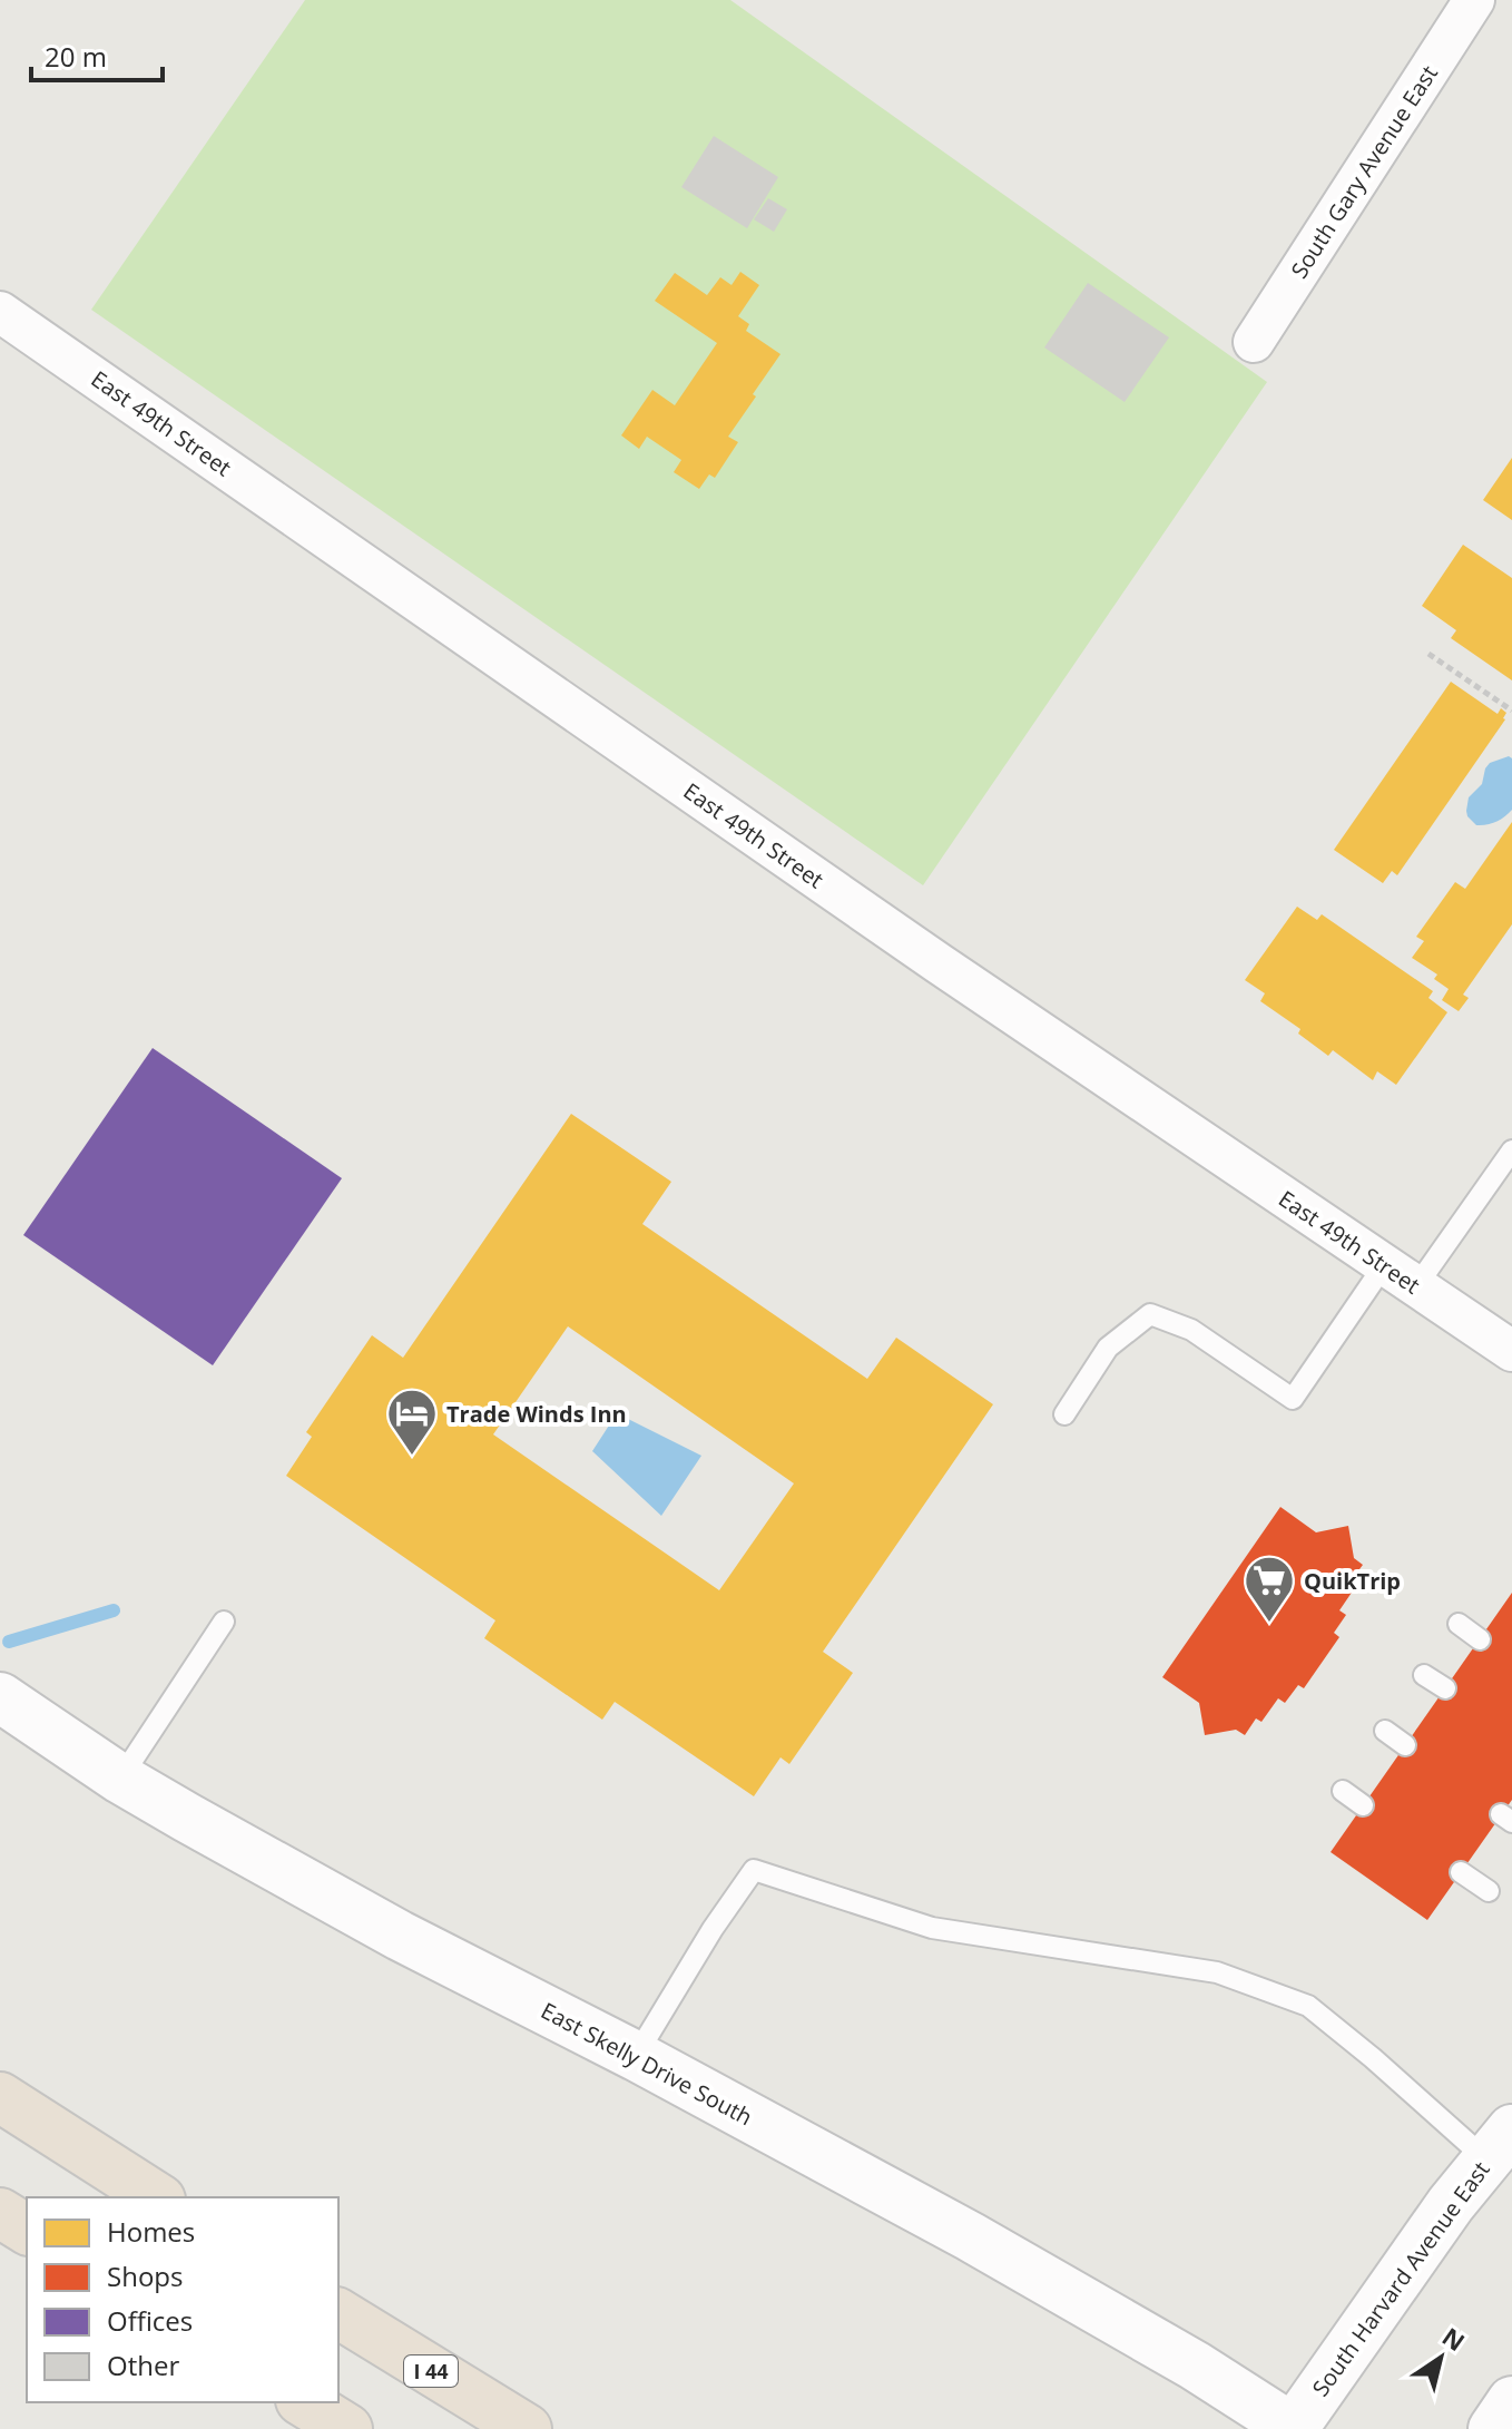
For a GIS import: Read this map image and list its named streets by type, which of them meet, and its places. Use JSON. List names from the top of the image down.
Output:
{
  "streets": {
    "highway": ["I 44"],
    "main road": ["East Skelly Drive South", "South Harvard Avenue East"],
    "street": ["South Gary Avenue East", "East 49th Street"]
  },
  "crossings": [
    ["East Skelly Drive South", "South Harvard Avenue East"]
  ],
  "places": {
    "hotel": ["Trade Winds Inn"],
    "supermarket": ["QuikTrip"]
  },
  "legend": [
    "Homes",
    "Shops",
    "Offices",
    "Other"
  ],
  "scale_bar": "20 m",
  "north": "top right"
}
